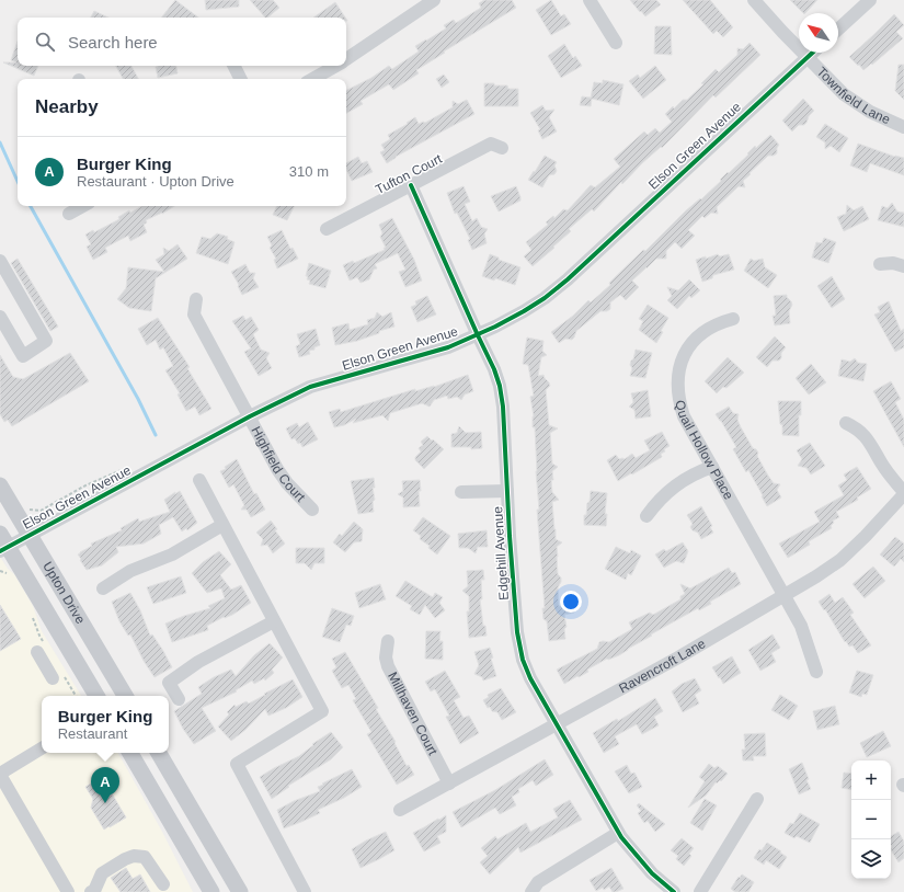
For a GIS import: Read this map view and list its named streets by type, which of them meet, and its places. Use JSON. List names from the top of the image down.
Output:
{
  "streets": {
    "main road": ["Upton Drive"],
    "street": [
      "Townfield Lane",
      "Elson Green Avenue",
      "Tufton Court",
      "Quail Hollow Place",
      "Highfield Court",
      "Edgehill Avenue",
      "Ravencroft Lane",
      "Millhaven Court"
    ]
  },
  "crossings": [
    ["Townfield Lane", "Elson Green Avenue"],
    ["Elson Green Avenue", "Highfield Court"],
    ["Elson Green Avenue", "Edgehill Avenue"],
    ["Elson Green Avenue", "Upton Drive"],
    ["Tufton Court", "Edgehill Avenue"],
    ["Quail Hollow Place", "Ravencroft Lane"],
    ["Edgehill Avenue", "Ravencroft Lane"],
    ["Ravencroft Lane", "Millhaven Court"]
  ],
  "north": "top left",
  "page": {
    "search": "Search here",
    "heading": "Nearby",
    "list": [
      {
        "mark": "A",
        "name": "Burger King",
        "note": "Restaurant · Upton Drive",
        "value": "310 m"
      }
    ],
    "popup": ["Burger King", "Restaurant"],
    "map_buttons": ["+", "−"],
    "pins": "A"
  }
}
